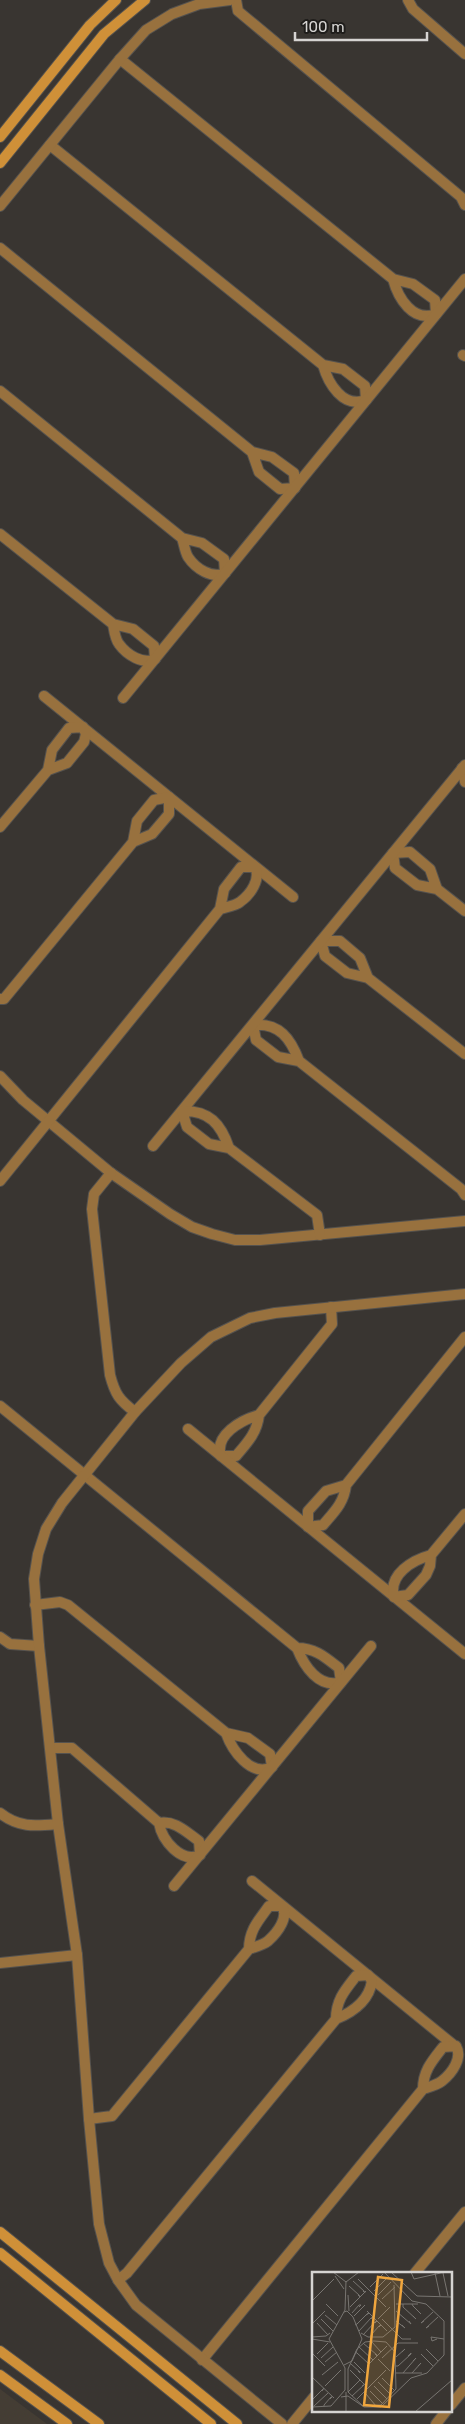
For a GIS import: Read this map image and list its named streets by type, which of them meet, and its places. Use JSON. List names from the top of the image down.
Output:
{
  "scale_bar": "100 m"
}
